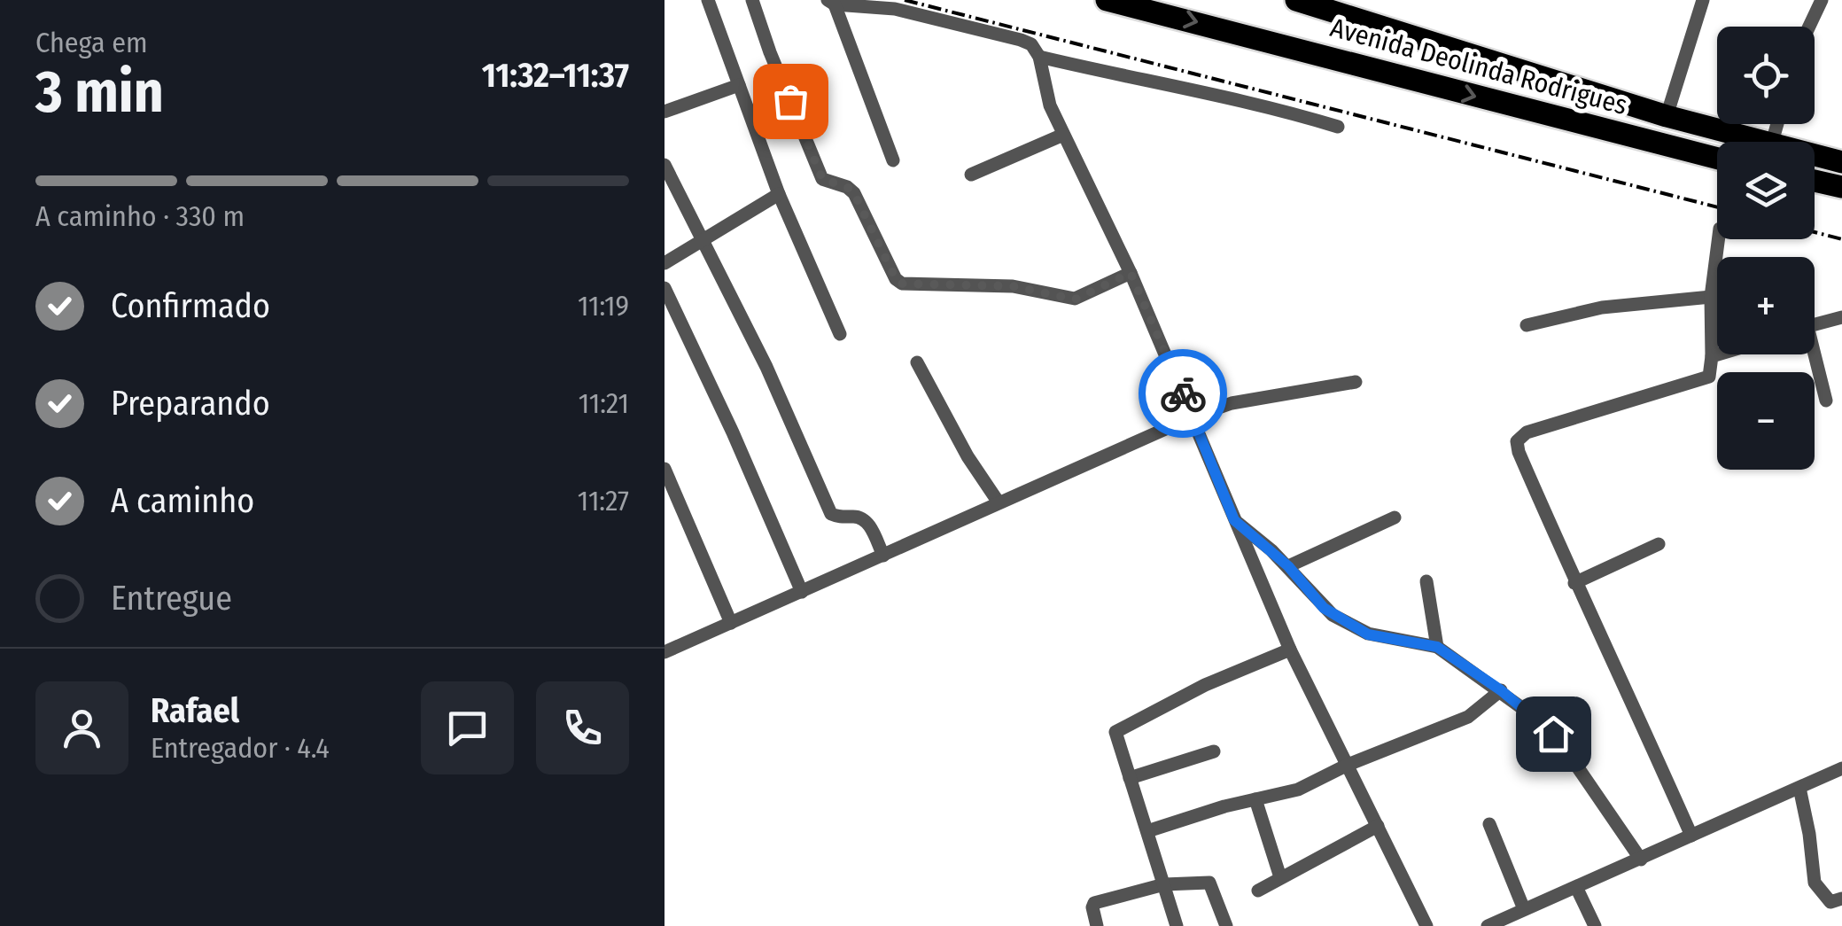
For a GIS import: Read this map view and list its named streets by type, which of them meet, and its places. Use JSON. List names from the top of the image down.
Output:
{
  "streets": {
    "highway": ["Avenida Deolinda Rodrigues"]
  },
  "page": {
    "heading": ["3 min", "Chega em", "11:32–11:37"],
    "panel": ["Rafael", "Entregador · 4.4"],
    "map_buttons": ["+", "−"],
    "bar": "A caminho · 330 m",
    "list": [
      ["Confirmado", "11:19"],
      ["Preparando", "11:21"],
      ["A caminho", "11:27"],
      "Entregue"
    ]
  }
}
